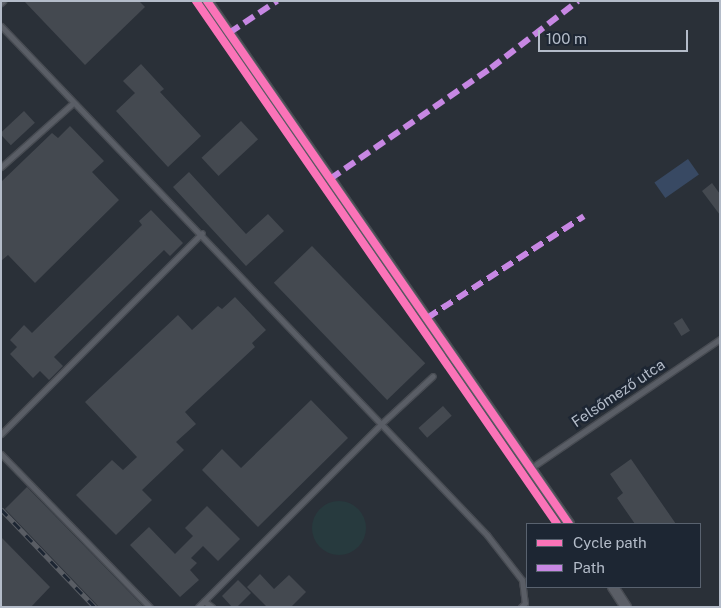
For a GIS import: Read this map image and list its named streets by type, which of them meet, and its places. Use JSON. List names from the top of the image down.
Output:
{
  "streets": {
    "lane": ["Felsőmező utca"]
  },
  "legend": ["Cycle path", "Path"],
  "scale_bar": "100 m"
}
